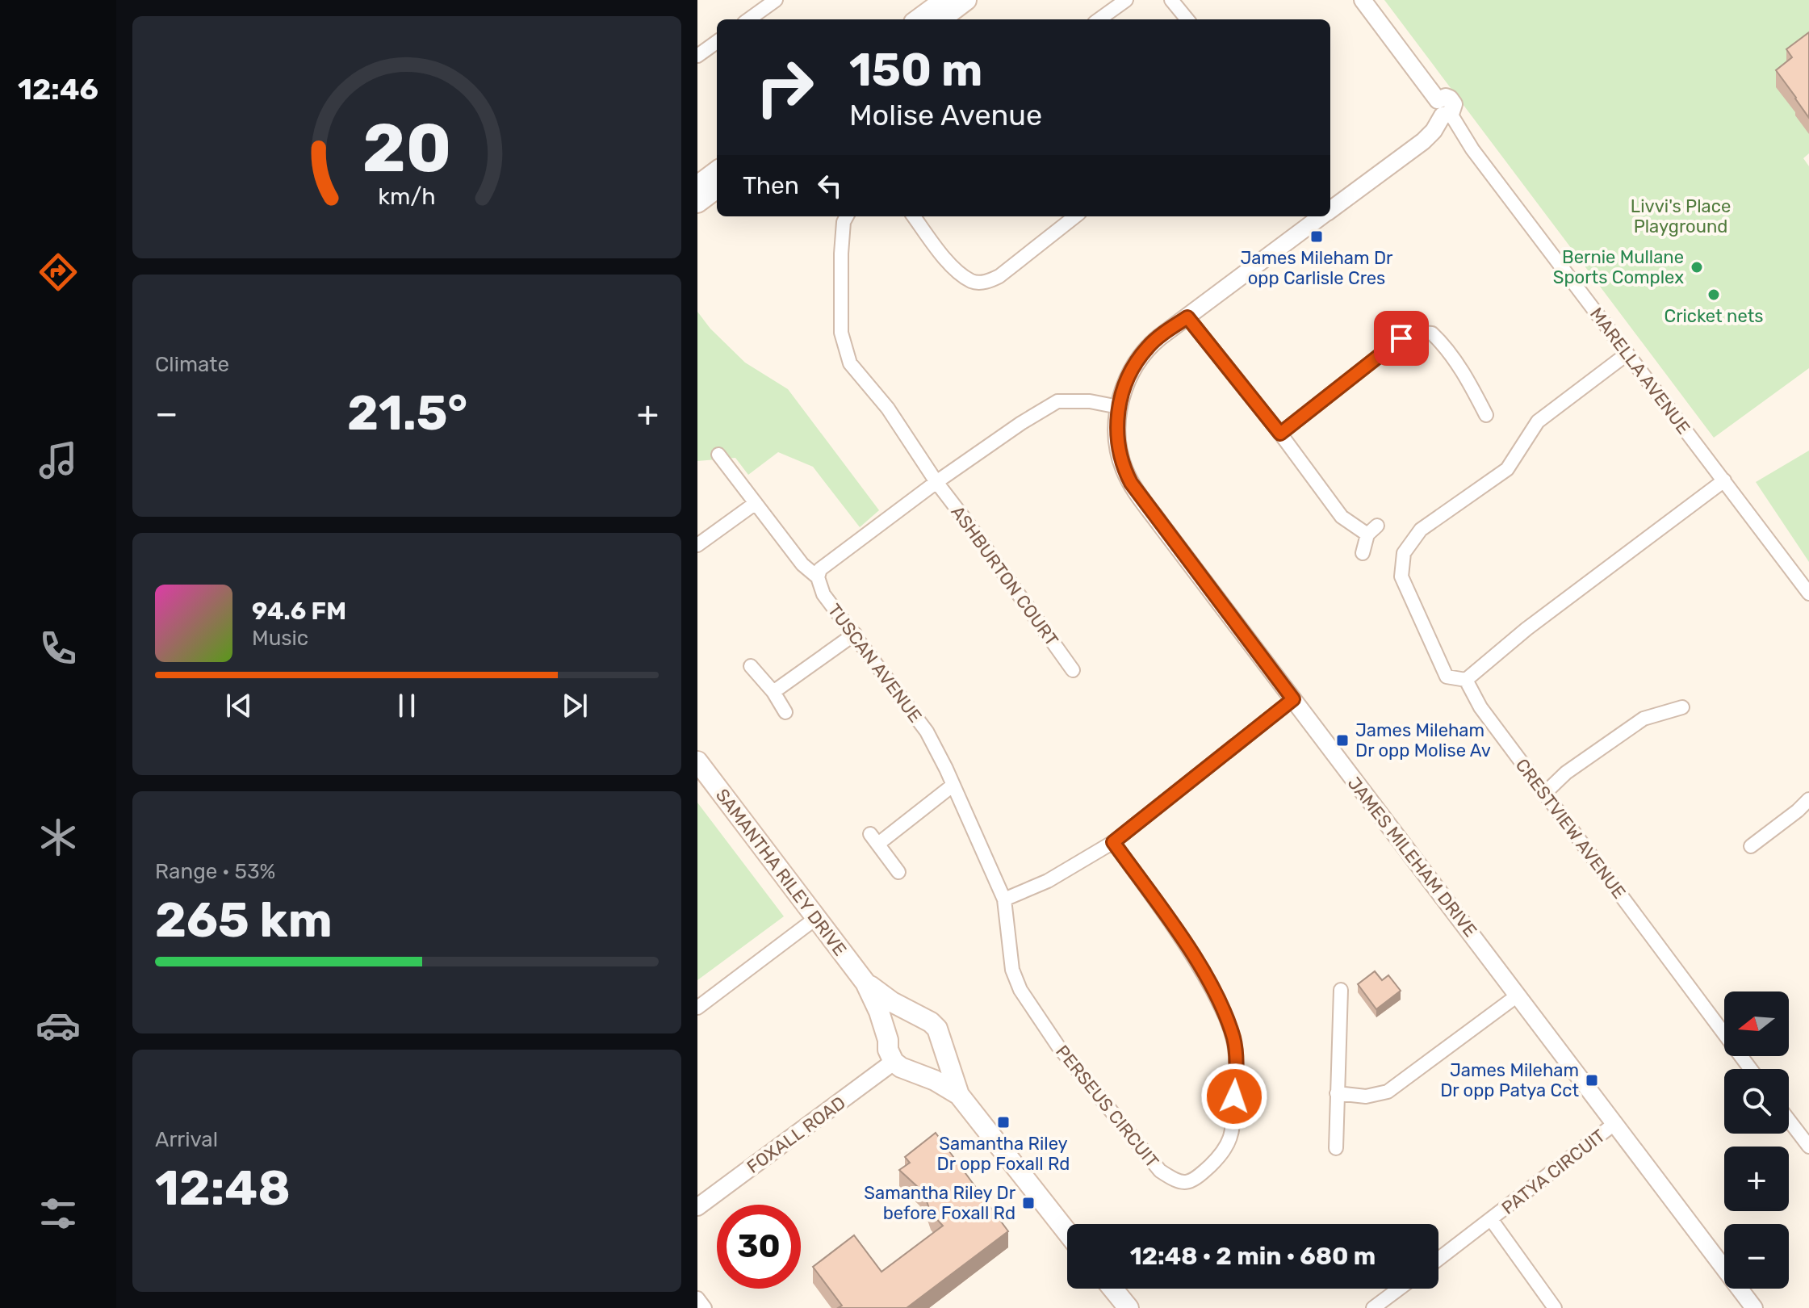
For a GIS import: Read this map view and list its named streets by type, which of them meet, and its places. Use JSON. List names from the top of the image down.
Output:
{
  "streets": {
    "main road": ["SAMANTHA RILEY DRIVE"],
    "street": [
      "MARELLA AVENUE",
      "ASHBURTON COURT",
      "TUSCAN AVENUE",
      "CRESTVIEW AVENUE",
      "JAMES MILEHAM DRIVE",
      "PERSEUS CIRCUIT",
      "FOXALL ROAD",
      "PATYA CIRCUIT"
    ]
  },
  "crossings": [
    ["MARELLA AVENUE", "JAMES MILEHAM DRIVE"],
    ["TUSCAN AVENUE", "PERSEUS CIRCUIT"],
    ["JAMES MILEHAM DRIVE", "PATYA CIRCUIT"],
    ["SAMANTHA RILEY DRIVE", "FOXALL ROAD"]
  ],
  "parks": ["Livvi's Place Playground"],
  "places": {
    "transit": [
      "James Mileham Dr opp Carlisle Cres",
      "James Mileham Dr opp Molise Av",
      "James Mileham Dr opp Patya Cct",
      "Samantha Riley Dr opp Foxall Rd",
      "Samantha Riley Dr before Foxall Rd"
    ],
    "other": ["Bernie Mullane Sports Complex", "Cricket nets"]
  },
  "north": "left",
  "page": {
    "tabs": "12:46",
    "turn": ["150 m", "Molise Avenue"],
    "then": "Then",
    "tile": [
      "Climate",
      ["Range · 53%", "265 km"],
      ["Arrival", "12:48"]
    ],
    "heat": ["−", "21.5°", "+"],
    "song": ["94.6 FM", "Music"],
    "map_buttons": ["+", "−"],
    "limit": "30",
    "trip": "12:48 · 2 min · 680 m",
    "gauge": ["20", "km/h"]
  }
}
